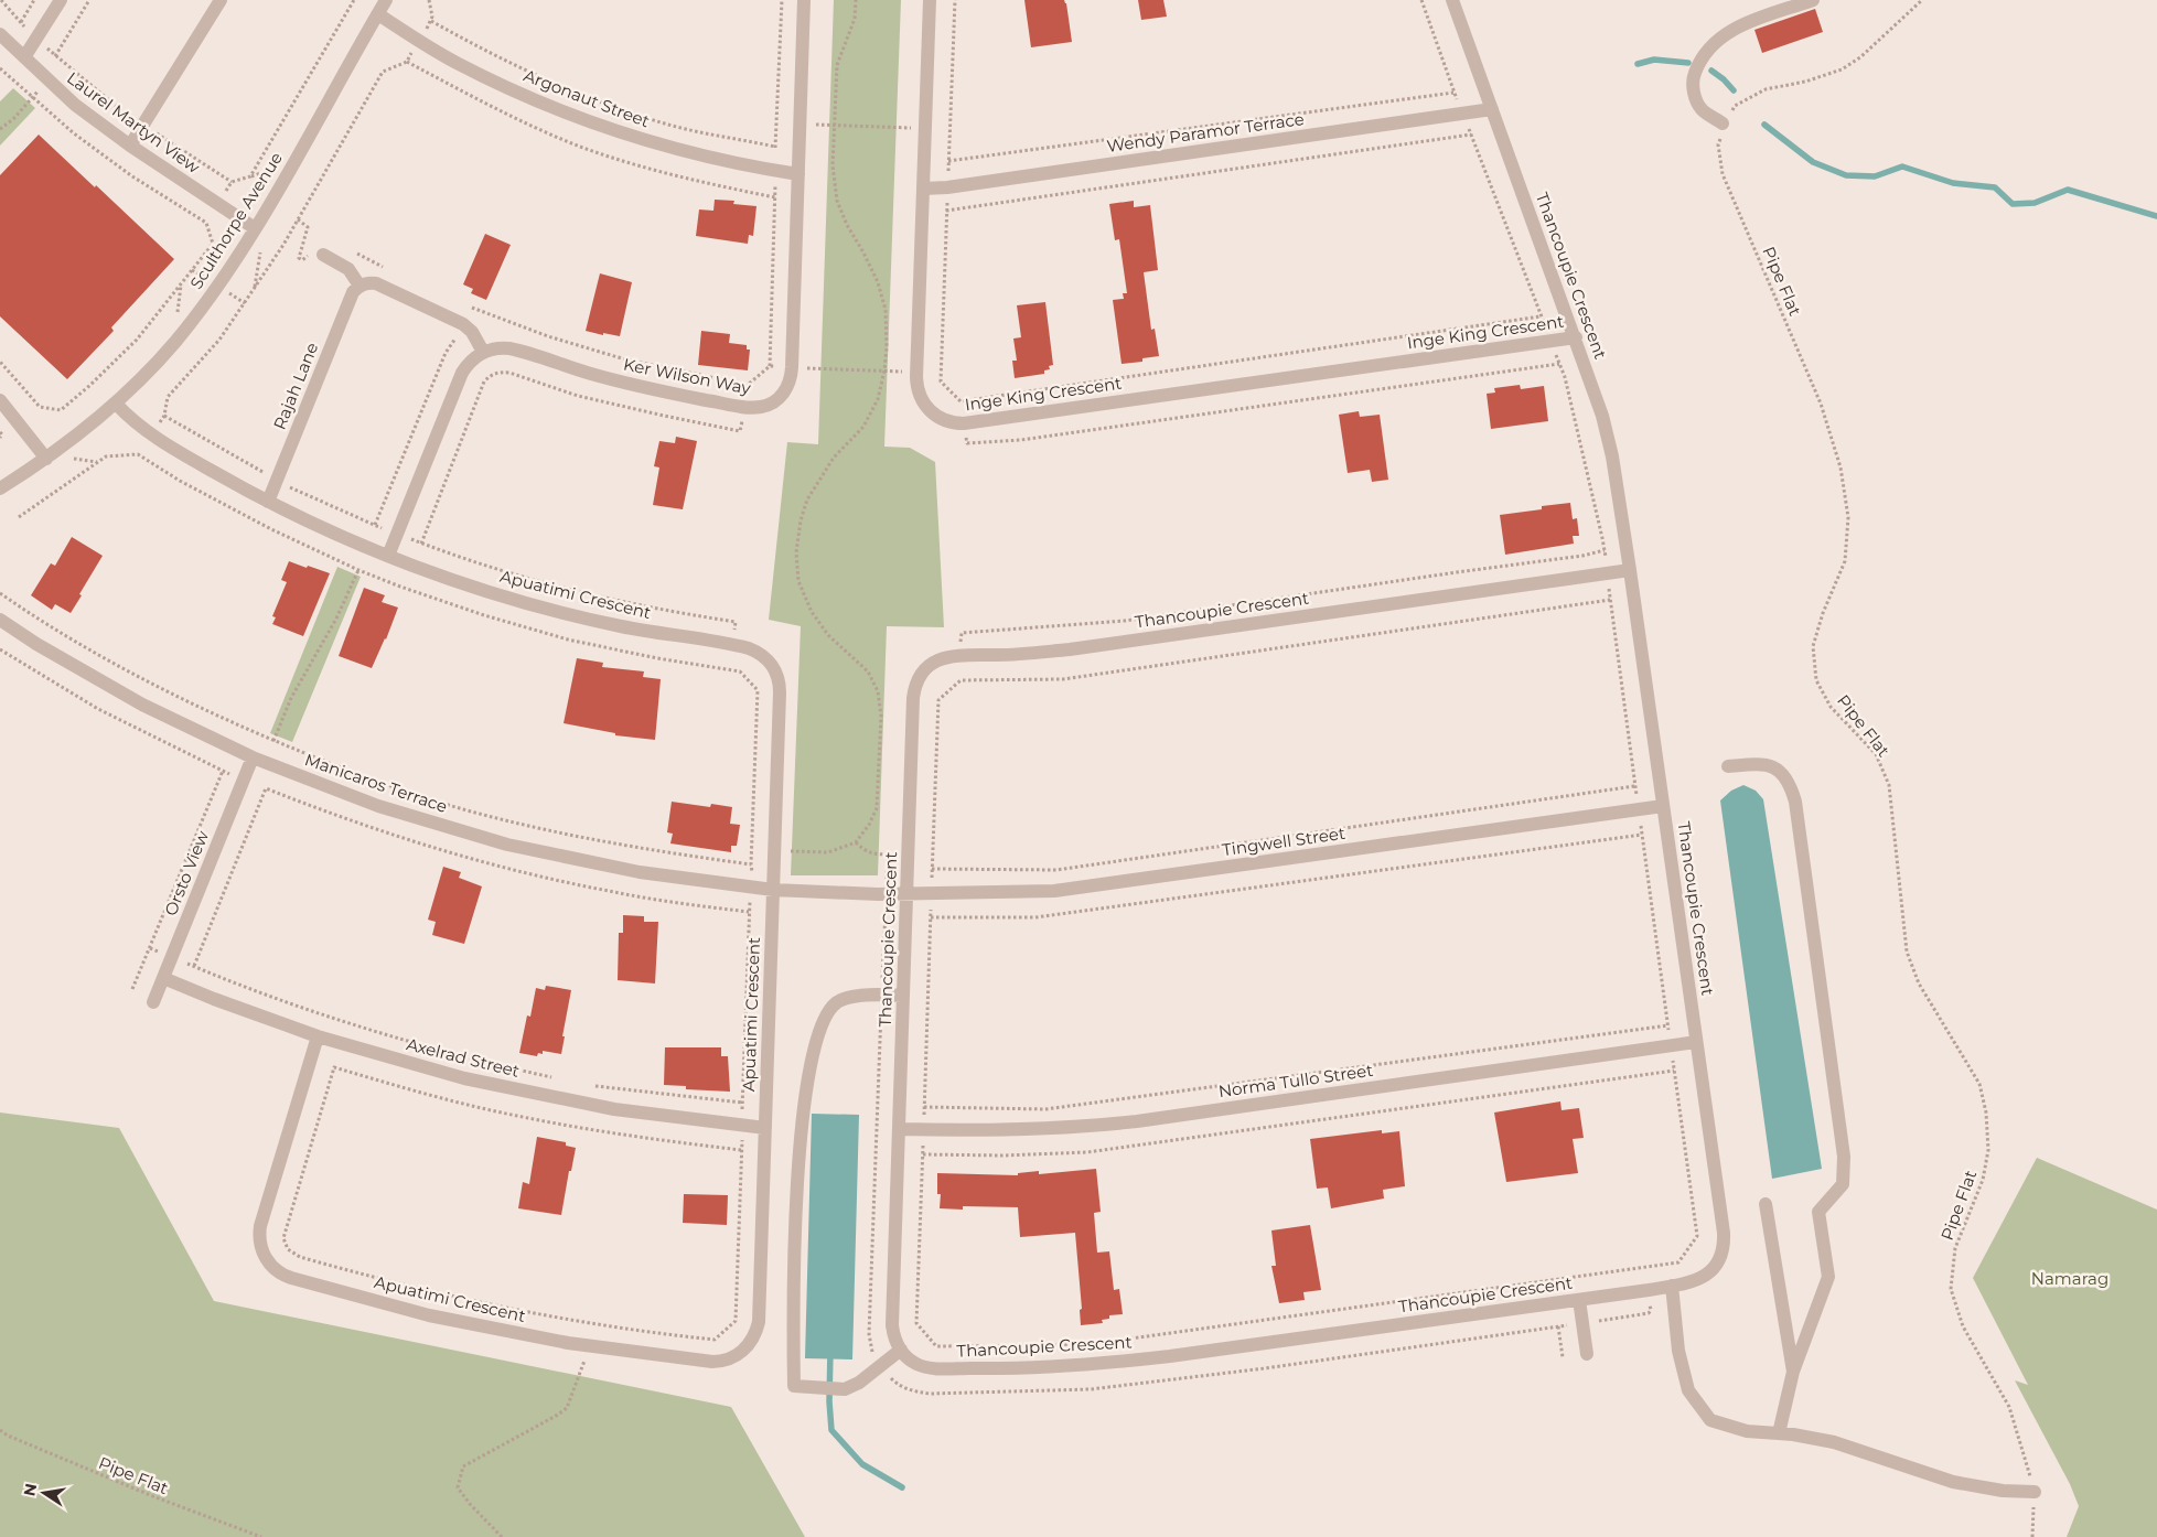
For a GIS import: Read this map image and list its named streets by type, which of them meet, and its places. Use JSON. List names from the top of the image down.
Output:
{
  "streets": {
    "street": [
      "Argonaut Street",
      "Laurel Martyn View",
      "Wendy Paramor Terrace",
      "Sculthorpe Avenue",
      "Thancoupie Crescent",
      "Inge King Crescent",
      "Ker Wilson Way",
      "Rajah Lane",
      "Apuatimi Crescent",
      "Manicaros Terrace",
      "Tingwell Street",
      "Orsto View",
      "Axelrad Street",
      "Norma Tullo Street"
    ],
    "path": ["Pipe Flat"]
  },
  "crossings": [
    ["Argonaut Street", "Sculthorpe Avenue"],
    ["Argonaut Street", "Ker Wilson Way"],
    ["Laurel Martyn View", "Sculthorpe Avenue"],
    ["Wendy Paramor Terrace", "Thancoupie Crescent"],
    ["Wendy Paramor Terrace", "Inge King Crescent"],
    ["Sculthorpe Avenue", "Apuatimi Crescent"],
    ["Thancoupie Crescent", "Inge King Crescent"],
    ["Thancoupie Crescent", "Manicaros Terrace"],
    ["Thancoupie Crescent", "Tingwell Street"],
    ["Thancoupie Crescent", "Norma Tullo Street"],
    ["Rajah Lane", "Apuatimi Crescent"],
    ["Apuatimi Crescent", "Manicaros Terrace"],
    ["Apuatimi Crescent", "Axelrad Street"],
    ["Manicaros Terrace", "Tingwell Street"],
    ["Manicaros Terrace", "Orsto View"],
    ["Orsto View", "Axelrad Street"]
  ],
  "parks": ["Namarag"],
  "north": "left"
}
